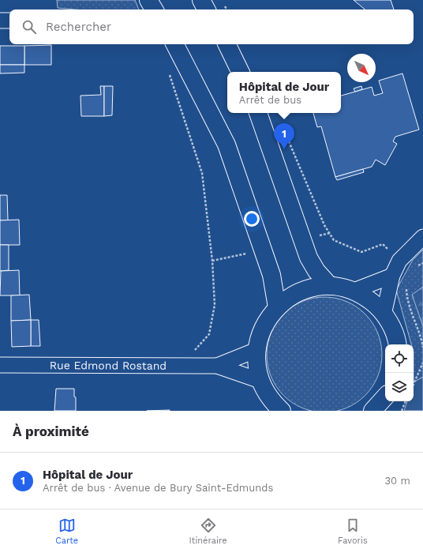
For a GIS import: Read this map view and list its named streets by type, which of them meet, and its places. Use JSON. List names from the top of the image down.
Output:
{
  "streets": {
    "street": ["Rue Edmond Rostand"]
  },
  "north": "bottom right",
  "page": {
    "search": "Rechercher",
    "popup": ["Hôpital de Jour", "Arrêt de bus"],
    "pins": "1",
    "heading": "À proximité",
    "list": [
      {
        "mark": "1",
        "name": "Hôpital de Jour",
        "note": "Arrêt de bus · Avenue de Bury Saint-Edmunds",
        "value": "30 m"
      }
    ],
    "nav": ["Carte", "Itinéraire", "Favoris"]
  }
}
